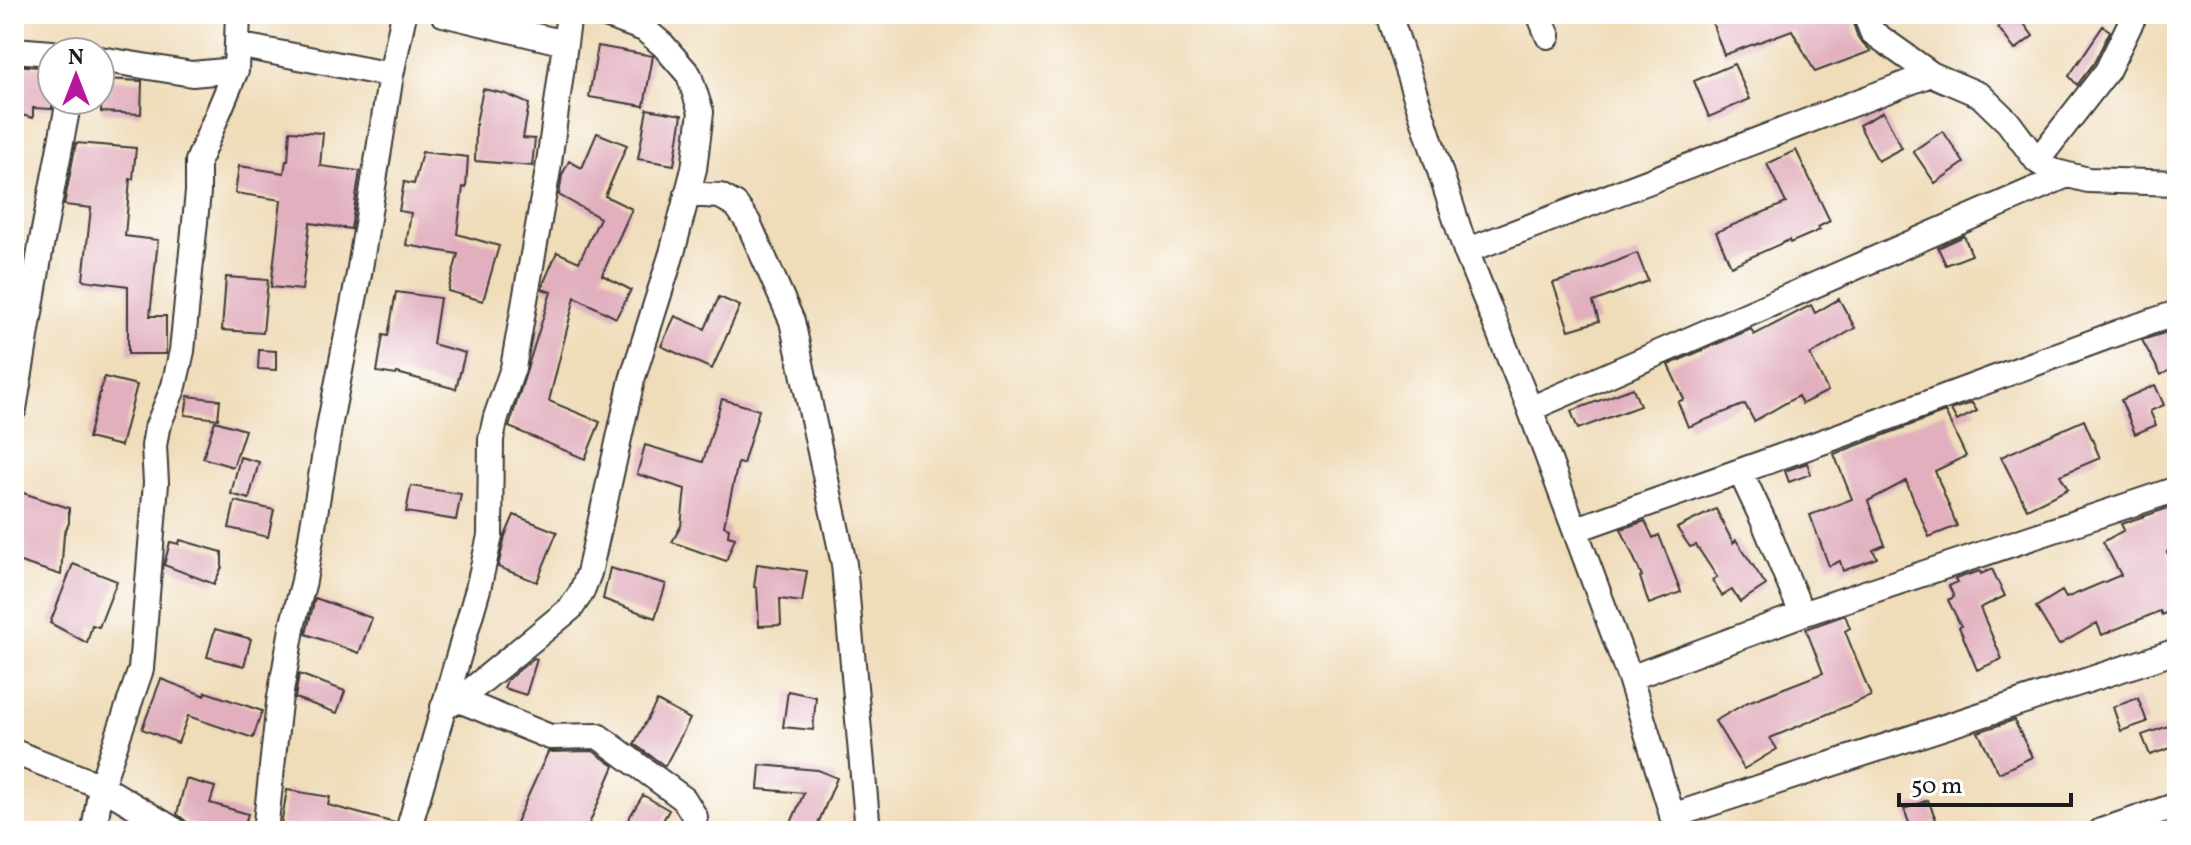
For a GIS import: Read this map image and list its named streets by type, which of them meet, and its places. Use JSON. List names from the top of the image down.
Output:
{
  "scale_bar": "50 m",
  "north": "top"
}
